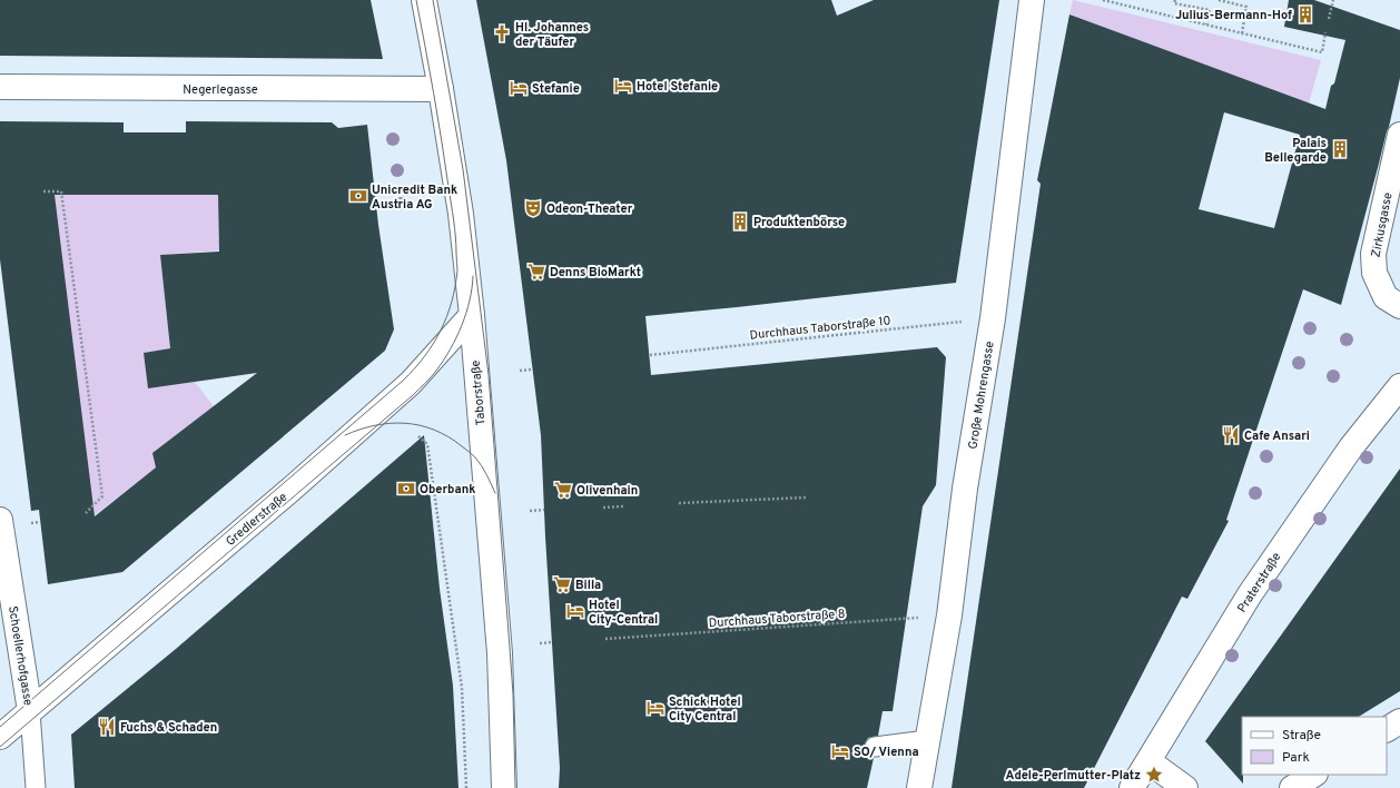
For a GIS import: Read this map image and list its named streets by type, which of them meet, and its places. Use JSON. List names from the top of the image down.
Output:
{
  "streets": {
    "street": [
      "Negerlegasse",
      "Zirkusgasse",
      "Taborstraße",
      "Große Mohrengasse",
      "Gredlerstraße",
      "Praterstraße",
      "Schoellerhofgasse"
    ],
    "path": ["Durchhaus Taborstraße 10", "Durchhaus Taborstraße 8"]
  },
  "crossings": [
    ["Negerlegasse", "Taborstraße"],
    ["Durchhaus Taborstraße 10", "Große Mohrengasse"],
    ["Taborstraße", "Gredlerstraße"],
    ["Große Mohrengasse", "Durchhaus Taborstraße 8"],
    ["Gredlerstraße", "Schoellerhofgasse"]
  ],
  "places": {
    "building": ["Julius-Bermann-Hof", "Palais Bellegarde", "Produktenbörse"],
    "church": ["Hl. Johannes der Täufer"],
    "hotel": [
      "Hotel Stefanie",
      "Stefanie",
      "Hotel City-Central",
      "Schick Hotel City Central",
      "SO/ Vienna"
    ],
    "bank": ["Unicredit Bank Austria AG", "Oberbank"],
    "theatre": ["Odeon-Theater"],
    "supermarket": ["Denns BioMarkt", "Olivenhain", "Billa"],
    "restaurant": ["Cafe Ansari", "Fuchs & Schaden"],
    "place": ["Adele-Perlmutter-Platz"]
  },
  "legend": ["Straße", "Park"]
}
